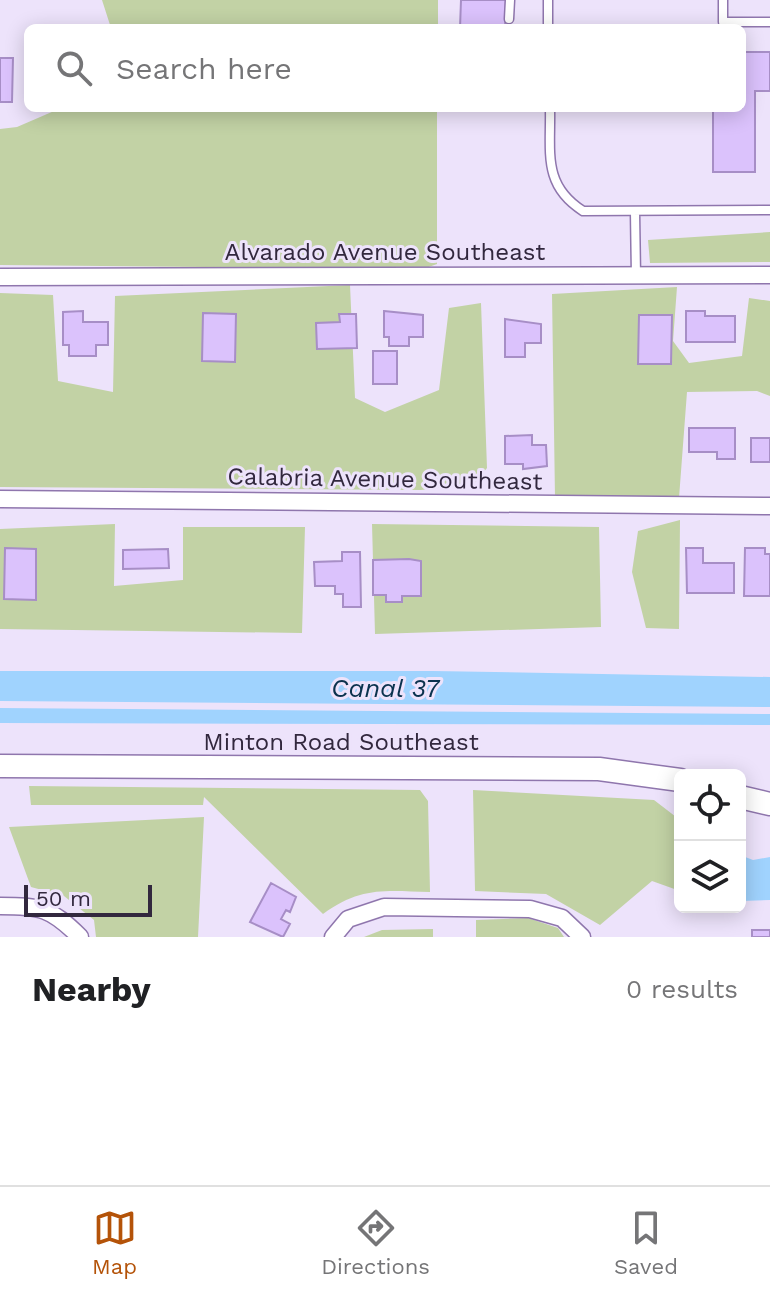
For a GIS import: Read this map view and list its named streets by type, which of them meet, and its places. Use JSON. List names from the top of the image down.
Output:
{
  "streets": {
    "street": ["Alvarado Avenue Southeast", "Calabria Avenue Southeast", "Minton Road Southeast"]
  },
  "water": ["Canal 37"],
  "scale_bar": "50 m",
  "page": {
    "search": "Search here",
    "scale": "50 m",
    "heading": ["Nearby", "0 results"],
    "nav": ["Map", "Directions", "Saved"]
  }
}
